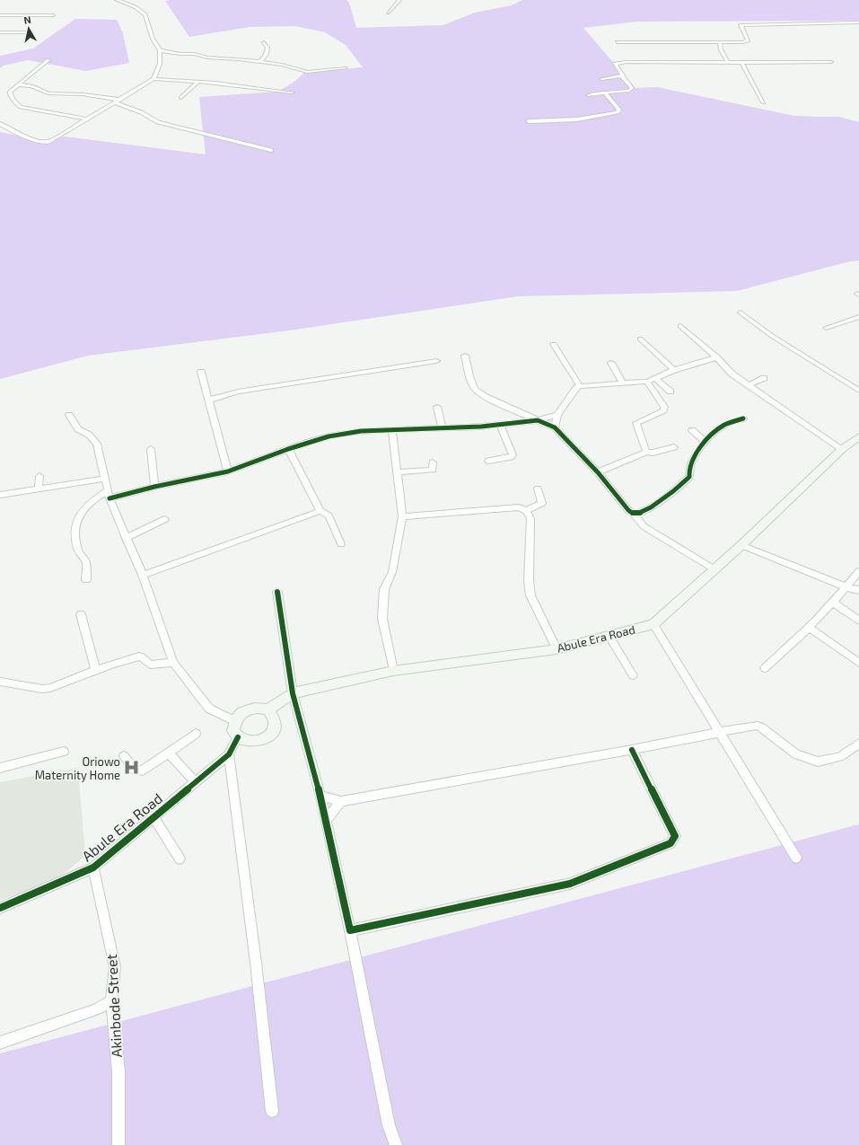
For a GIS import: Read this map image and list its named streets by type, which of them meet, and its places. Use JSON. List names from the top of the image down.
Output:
{
  "streets": {
    "street": ["Abule Era Road", "Akinbode Street"]
  },
  "crossings": [
    ["Abule Era Road", "Akinbode Street"]
  ],
  "places": {
    "hospital": ["Oriowo Maternity Home"]
  },
  "north": "top"
}
